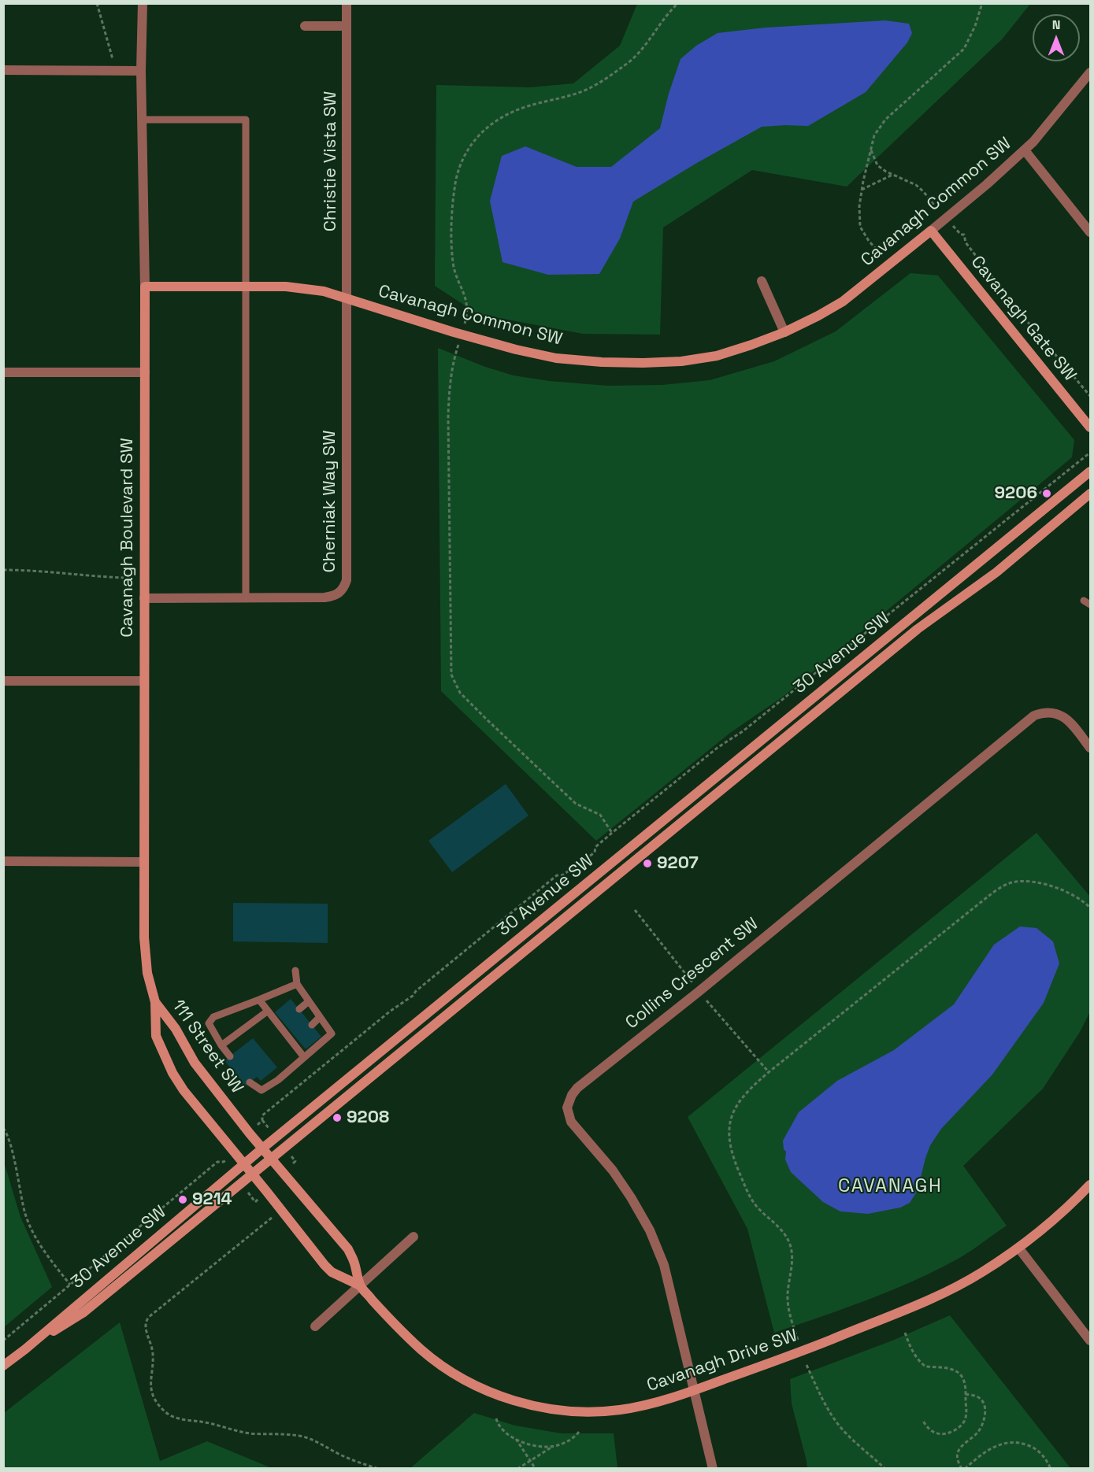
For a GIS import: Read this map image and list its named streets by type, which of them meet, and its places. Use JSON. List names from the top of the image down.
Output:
{
  "streets": {
    "street": [
      "Christie Vista SW",
      "Cavanagh Common SW",
      "Cavanagh Gate SW",
      "Cherniak Way SW",
      "Cavanagh Boulevard SW",
      "30 Avenue SW",
      "Collins Crescent SW",
      "111 Street SW",
      "Cavanagh Drive SW"
    ]
  },
  "crossings": [
    ["Christie Vista SW", "Cavanagh Common SW"],
    ["Christie Vista SW", "Cherniak Way SW"],
    ["Cavanagh Common SW", "Cavanagh Gate SW"],
    ["Cavanagh Common SW", "Cherniak Way SW"],
    ["Cavanagh Common SW", "Cavanagh Boulevard SW"],
    ["Cherniak Way SW", "Cavanagh Boulevard SW"],
    ["Cavanagh Boulevard SW", "111 Street SW"],
    ["30 Avenue SW", "111 Street SW"],
    ["30 Avenue SW", "Cavanagh Drive SW"],
    ["Collins Crescent SW", "Cavanagh Drive SW"],
    ["111 Street SW", "Cavanagh Drive SW"]
  ],
  "districts": ["CAVANAGH"],
  "places": [
    "9206",
    "9207",
    "9208",
    "9214"
  ],
  "north": "top"
}
